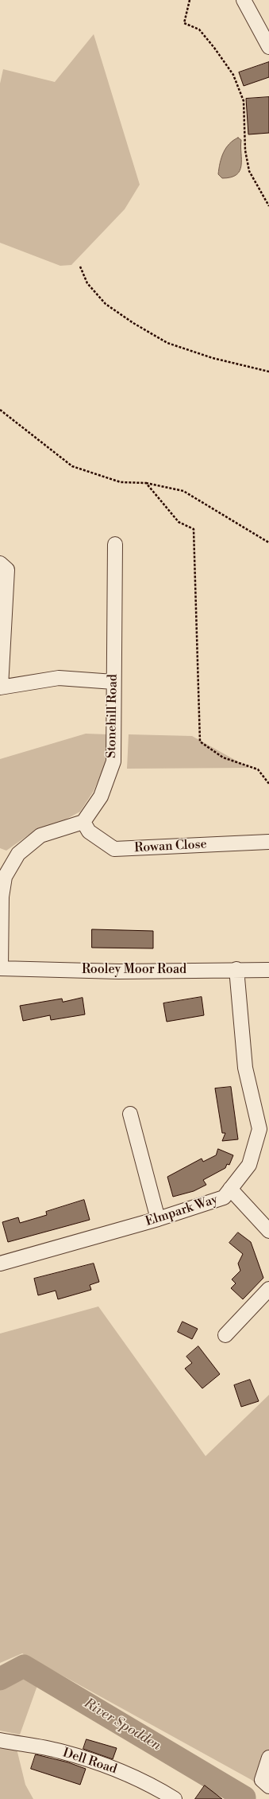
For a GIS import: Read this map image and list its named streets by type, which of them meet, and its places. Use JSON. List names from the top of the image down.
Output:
{
  "streets": {
    "street": [
      "Stonehill Road",
      "Rowan Close",
      "Rooley Moor Road",
      "Elmpark Way",
      "Dell Road"
    ]
  },
  "crossings": [
    ["Stonehill Road", "Rowan Close"],
    ["Rooley Moor Road", "Elmpark Way"]
  ],
  "water": ["River Spodden"]
}
